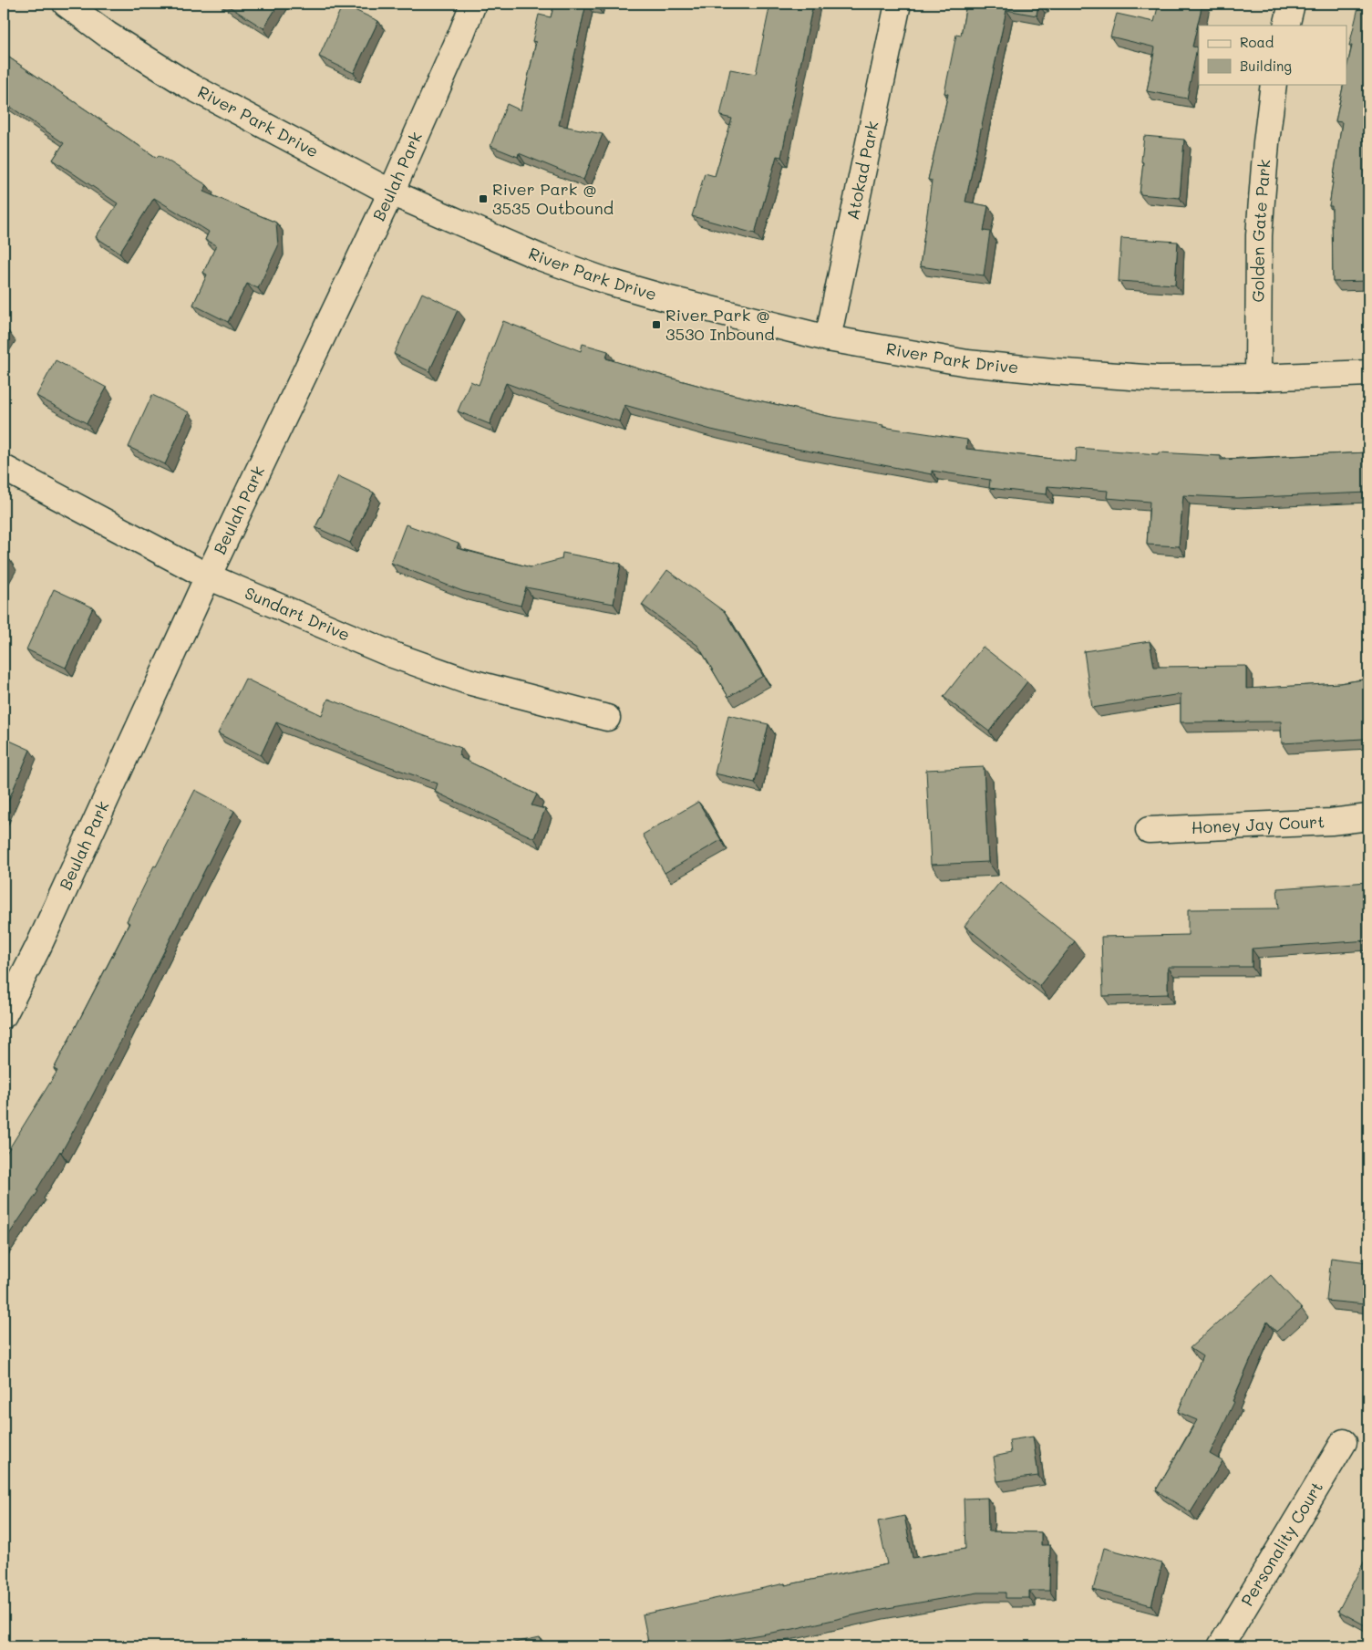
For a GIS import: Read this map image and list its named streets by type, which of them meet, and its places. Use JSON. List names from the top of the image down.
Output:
{
  "streets": {
    "street": [
      "River Park Drive",
      "Atokad Park",
      "Beulah Park",
      "Golden Gate Park",
      "Sundart Drive",
      "Honey Jay Court",
      "Personality Court"
    ]
  },
  "crossings": [
    ["River Park Drive", "Atokad Park"],
    ["River Park Drive", "Beulah Park"],
    ["River Park Drive", "Golden Gate Park"],
    ["Beulah Park", "Sundart Drive"]
  ],
  "places": {
    "transit": ["River Park @ 3535 Outbound", "River Park @ 3530 Inbound"]
  },
  "legend": ["Road", "Building"]
}
